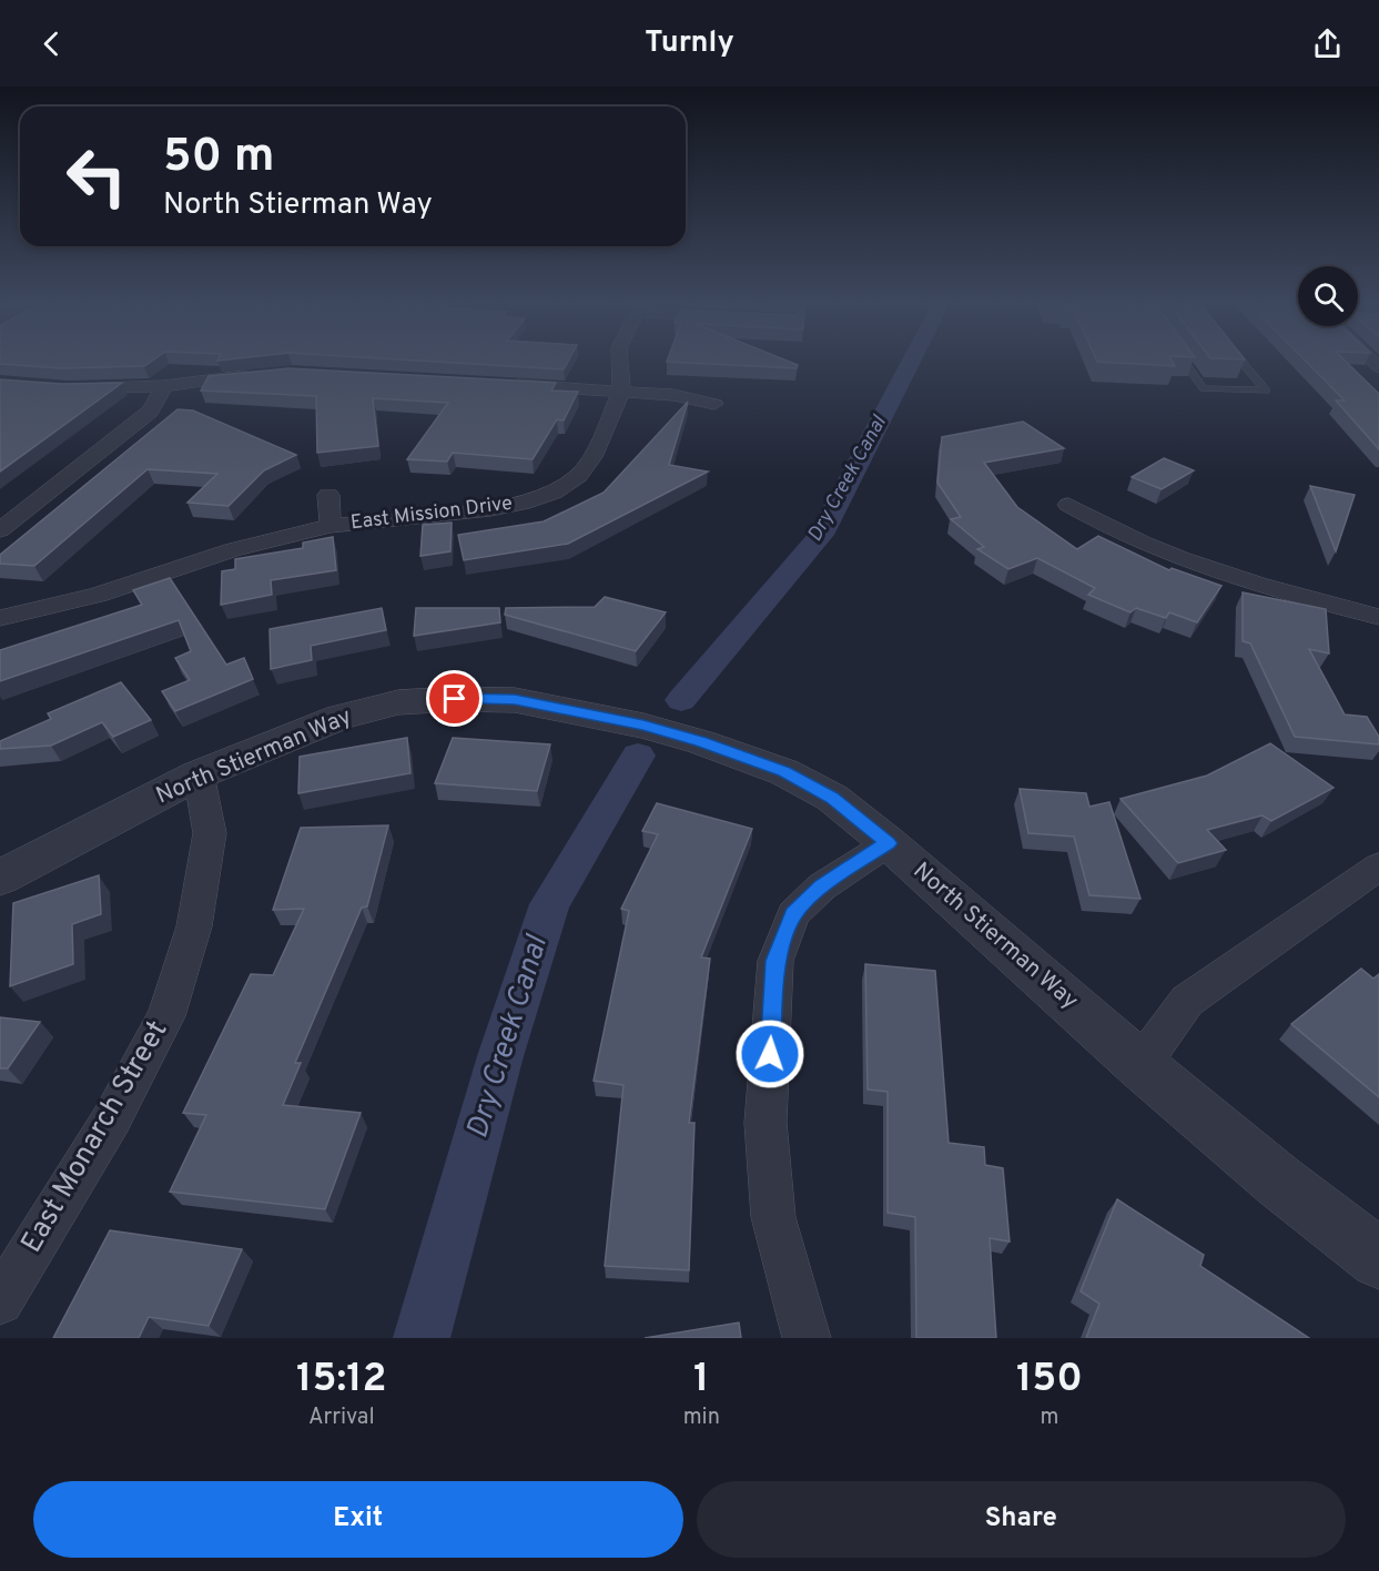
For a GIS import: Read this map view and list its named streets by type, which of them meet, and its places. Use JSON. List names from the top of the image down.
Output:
{
  "streets": {
    "street": ["East Mission Drive", "North Stierman Way", "East Monarch Street"]
  },
  "crossings": [
    ["North Stierman Way", "East Monarch Street"]
  ],
  "water": ["Dry Creek Canal"],
  "page": {
    "header": "Turnly",
    "turn": ["50 m", "North Stierman Way"],
    "eta": [
      "15:12",
      "Arrival",
      "1",
      "min",
      "150",
      "m"
    ],
    "buttons": ["Exit", "Share"]
  }
}
